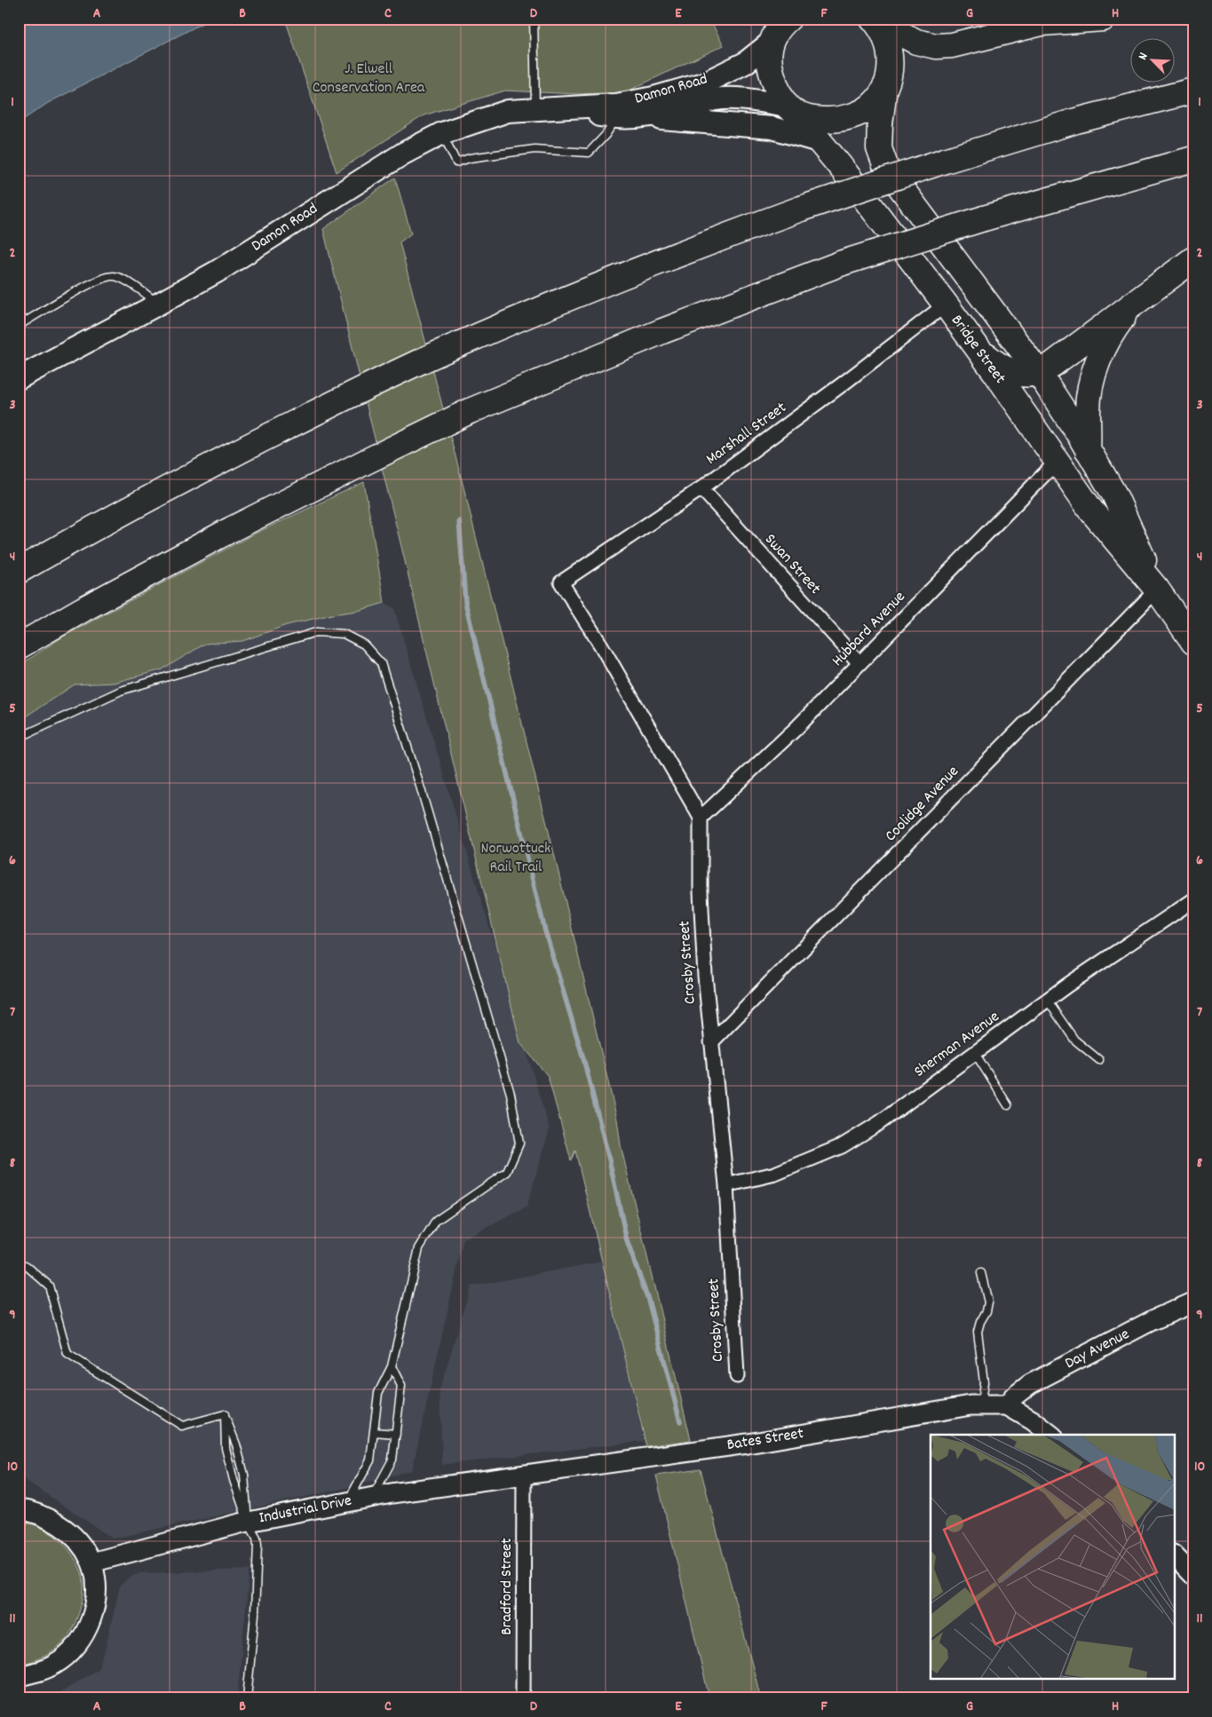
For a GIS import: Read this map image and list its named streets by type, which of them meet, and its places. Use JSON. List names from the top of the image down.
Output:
{
  "streets": {
    "highway": ["Bridge Street"],
    "main road": ["Damon Road"],
    "street": [
      "Marshall Street",
      "Swan Street",
      "Hubbard Avenue",
      "Coolidge Avenue",
      "Crosby Street",
      "Sherman Avenue",
      "Day Avenue",
      "Bates Street",
      "Industrial Drive",
      "Bradford Street"
    ]
  },
  "crossings": [
    ["Damon Road", "Bridge Street"],
    ["Bridge Street", "Marshall Street"],
    ["Bridge Street", "Hubbard Avenue"],
    ["Bridge Street", "Coolidge Avenue"],
    ["Marshall Street", "Swan Street"],
    ["Marshall Street", "Hubbard Avenue"],
    ["Marshall Street", "Crosby Street"],
    ["Swan Street", "Hubbard Avenue"],
    ["Hubbard Avenue", "Crosby Street"],
    ["Coolidge Avenue", "Crosby Street"],
    ["Crosby Street", "Sherman Avenue"],
    ["Day Avenue", "Bates Street"],
    ["Bates Street", "Industrial Drive"],
    ["Bates Street", "Bradford Street"],
    ["Industrial Drive", "Bradford Street"]
  ],
  "parks": ["J. Elwell Conservation Area", "Norwottuck Rail Trail"],
  "north": "top left",
  "grid": {
    "columns": [
      "A",
      "B",
      "C",
      "D",
      "E",
      "F",
      "G",
      "H"
    ],
    "rows": [
      "1",
      "2",
      "3",
      "4",
      "5",
      "6",
      "7",
      "8",
      "9",
      "10",
      "11"
    ]
  }
}
